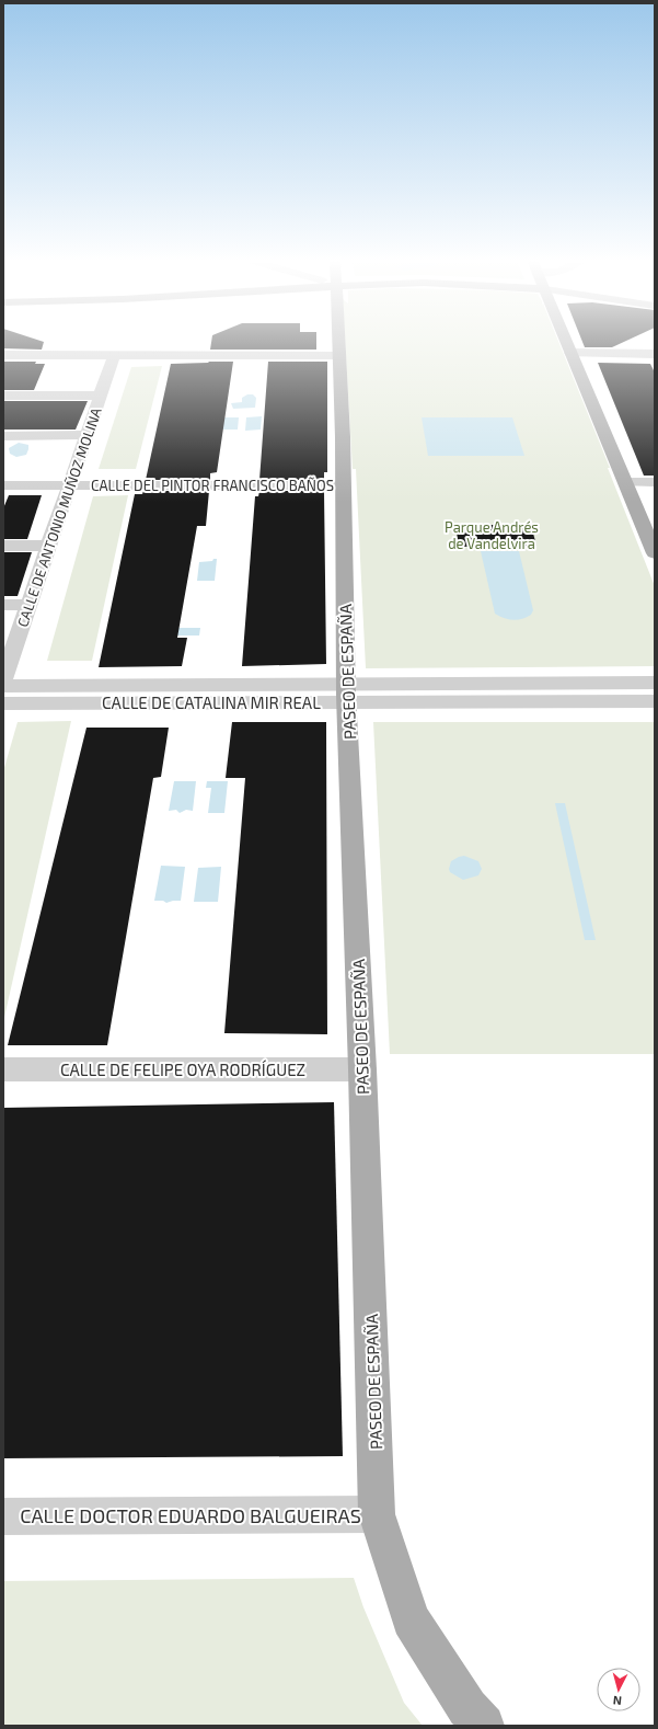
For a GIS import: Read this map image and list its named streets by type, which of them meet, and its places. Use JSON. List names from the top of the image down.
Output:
{
  "streets": {
    "main road": ["PASEO DE ESPAÑA"],
    "street": [
      "CALLE DEL PINTOR FRANCISCO BAÑOS",
      "CALLE DE ANTONIO MUÑOZ MOLINA",
      "CALLE DE CATALINA MIR REAL",
      "CALLE DE FELIPE OYA RODRÍGUEZ",
      "CALLE DOCTOR EDUARDO BALGUEIRAS"
    ]
  },
  "crossings": [
    ["CALLE DEL PINTOR FRANCISCO BAÑOS", "CALLE DE ANTONIO MUÑOZ MOLINA"],
    ["CALLE DEL PINTOR FRANCISCO BAÑOS", "PASEO DE ESPAÑA"],
    ["PASEO DE ESPAÑA", "CALLE DE CATALINA MIR REAL"],
    ["PASEO DE ESPAÑA", "CALLE DE FELIPE OYA RODRÍGUEZ"],
    ["PASEO DE ESPAÑA", "CALLE DOCTOR EDUARDO BALGUEIRAS"]
  ],
  "parks": ["Parque Andrés de Vandelvira"],
  "north": "bottom"
}
